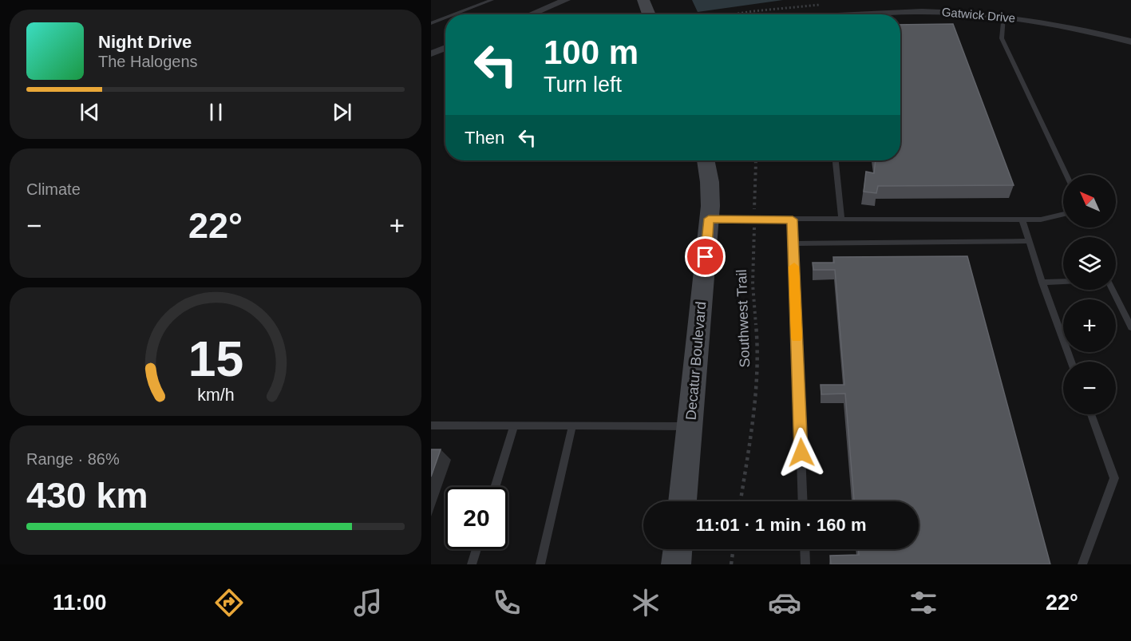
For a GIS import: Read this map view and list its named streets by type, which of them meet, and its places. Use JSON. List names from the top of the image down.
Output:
{
  "streets": {
    "street": ["Gatwick Drive", "Decatur Boulevard"],
    "path": ["Southwest Trail"]
  },
  "north": "top left",
  "page": {
    "turn": ["100 m", "Turn left"],
    "song": ["Night Drive", "The Halogens"],
    "then": "Then",
    "tile": [
      "Climate",
      ["Range · 86%", "430 km"]
    ],
    "map_buttons": ["+", "−"],
    "heat": ["−", "22°", "+"],
    "limit": "20",
    "trip": "11:01 · 1 min · 160 m",
    "tabs": ["11:00", "22°"],
    "gauge": ["15", "km/h"]
  }
}
